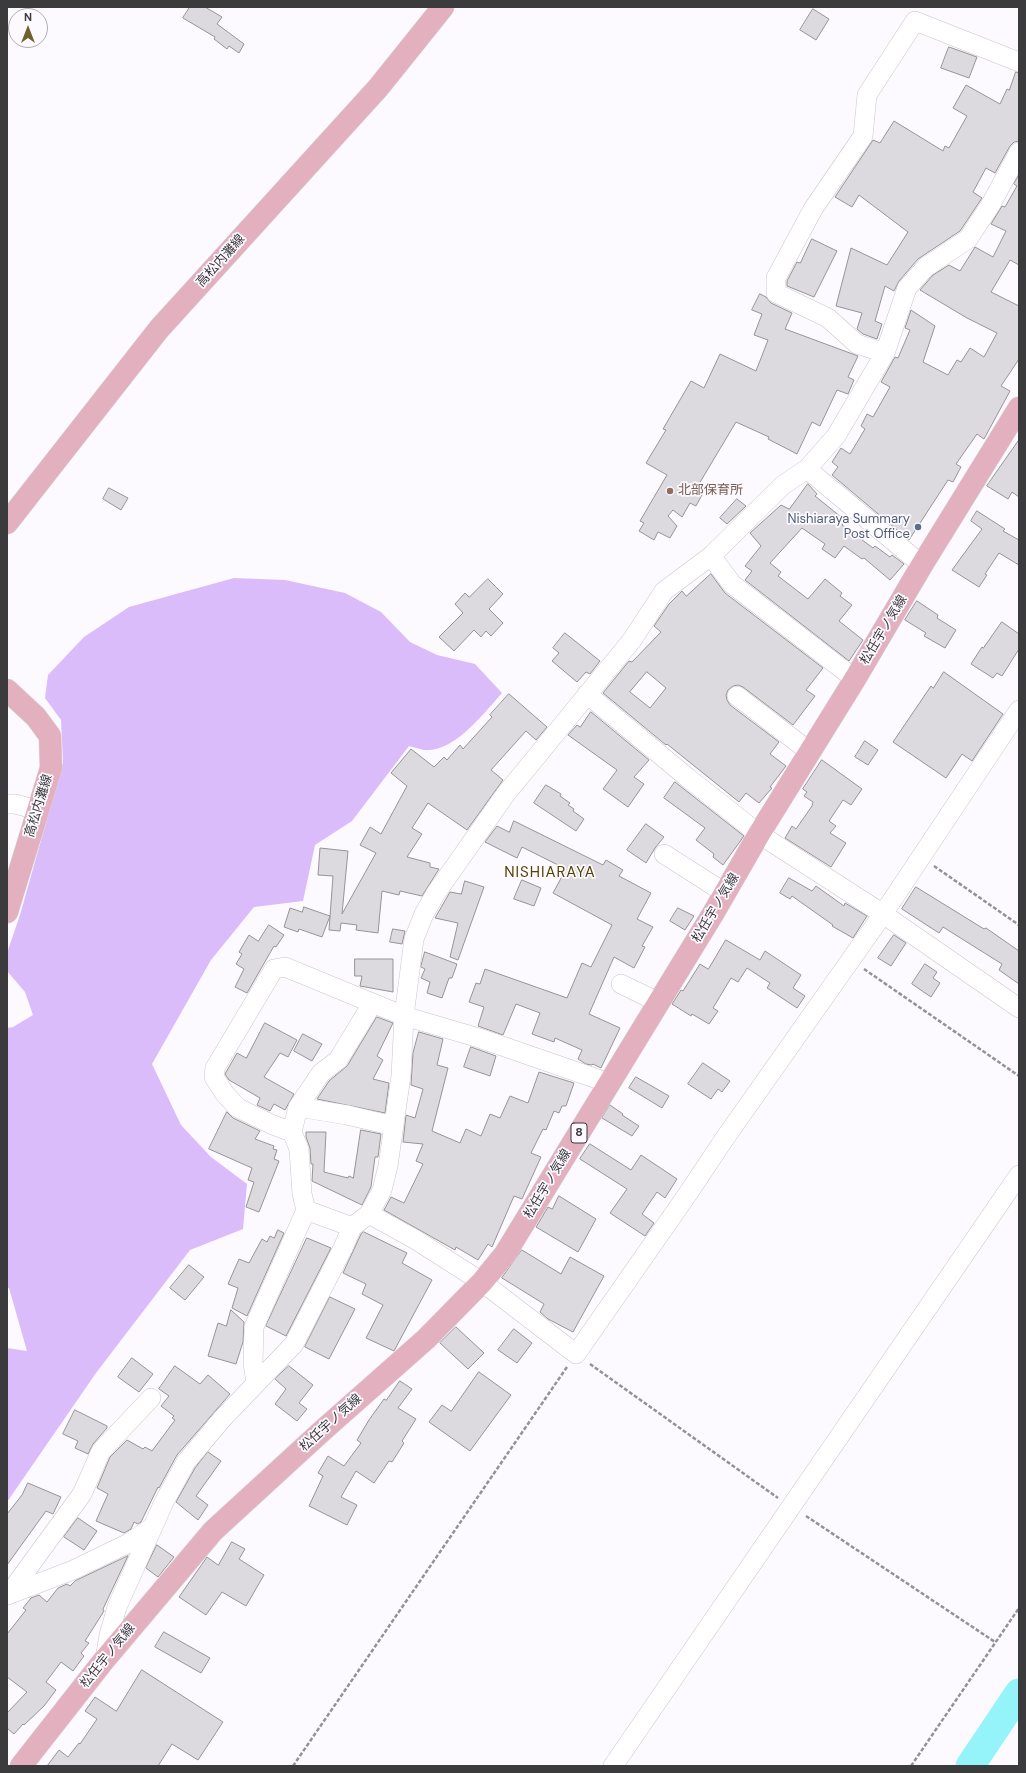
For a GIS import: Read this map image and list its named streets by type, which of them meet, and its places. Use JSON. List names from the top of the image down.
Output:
{
  "streets": {
    "main road": ["高松内灘線", "松任宇ノ気線", "8"]
  },
  "districts": ["NISHIARAYA"],
  "places": ["北部保育所", "Nishiaraya Summary Post Office"],
  "north": "top"
}
